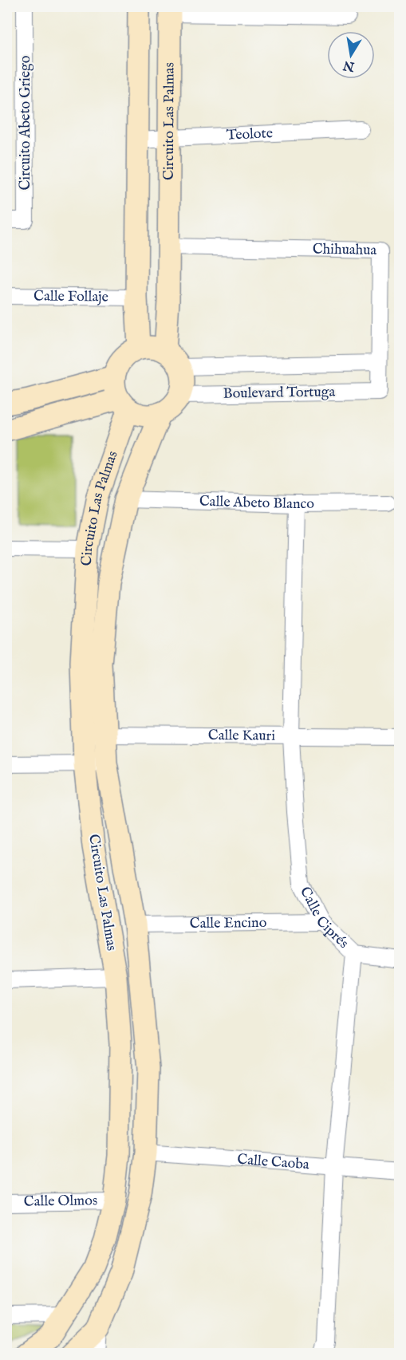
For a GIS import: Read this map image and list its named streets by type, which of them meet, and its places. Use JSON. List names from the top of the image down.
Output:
{
  "streets": {
    "street": [
      "Circuito Las Palmas",
      "Circuito Abeto Griego",
      "Teolote",
      "Chihuahua",
      "Calle Follaje",
      "Boulevard Tortuga",
      "Calle Abeto Blanco",
      "Calle Kauri",
      "Calle Ciprés",
      "Calle Encino",
      "Calle Caoba",
      "Calle Olmos"
    ]
  },
  "crossings": [
    ["Circuito Las Palmas", "Teolote"],
    ["Circuito Las Palmas", "Chihuahua"],
    ["Circuito Las Palmas", "Boulevard Tortuga"],
    ["Circuito Las Palmas", "Calle Abeto Blanco"],
    ["Circuito Las Palmas", "Calle Kauri"],
    ["Circuito Las Palmas", "Calle Encino"],
    ["Circuito Las Palmas", "Calle Caoba"],
    ["Circuito Las Palmas", "Calle Olmos"],
    ["Chihuahua", "Boulevard Tortuga"],
    ["Calle Abeto Blanco", "Calle Ciprés"],
    ["Calle Kauri", "Calle Ciprés"],
    ["Calle Ciprés", "Calle Encino"],
    ["Calle Ciprés", "Calle Caoba"]
  ],
  "north": "bottom"
}
